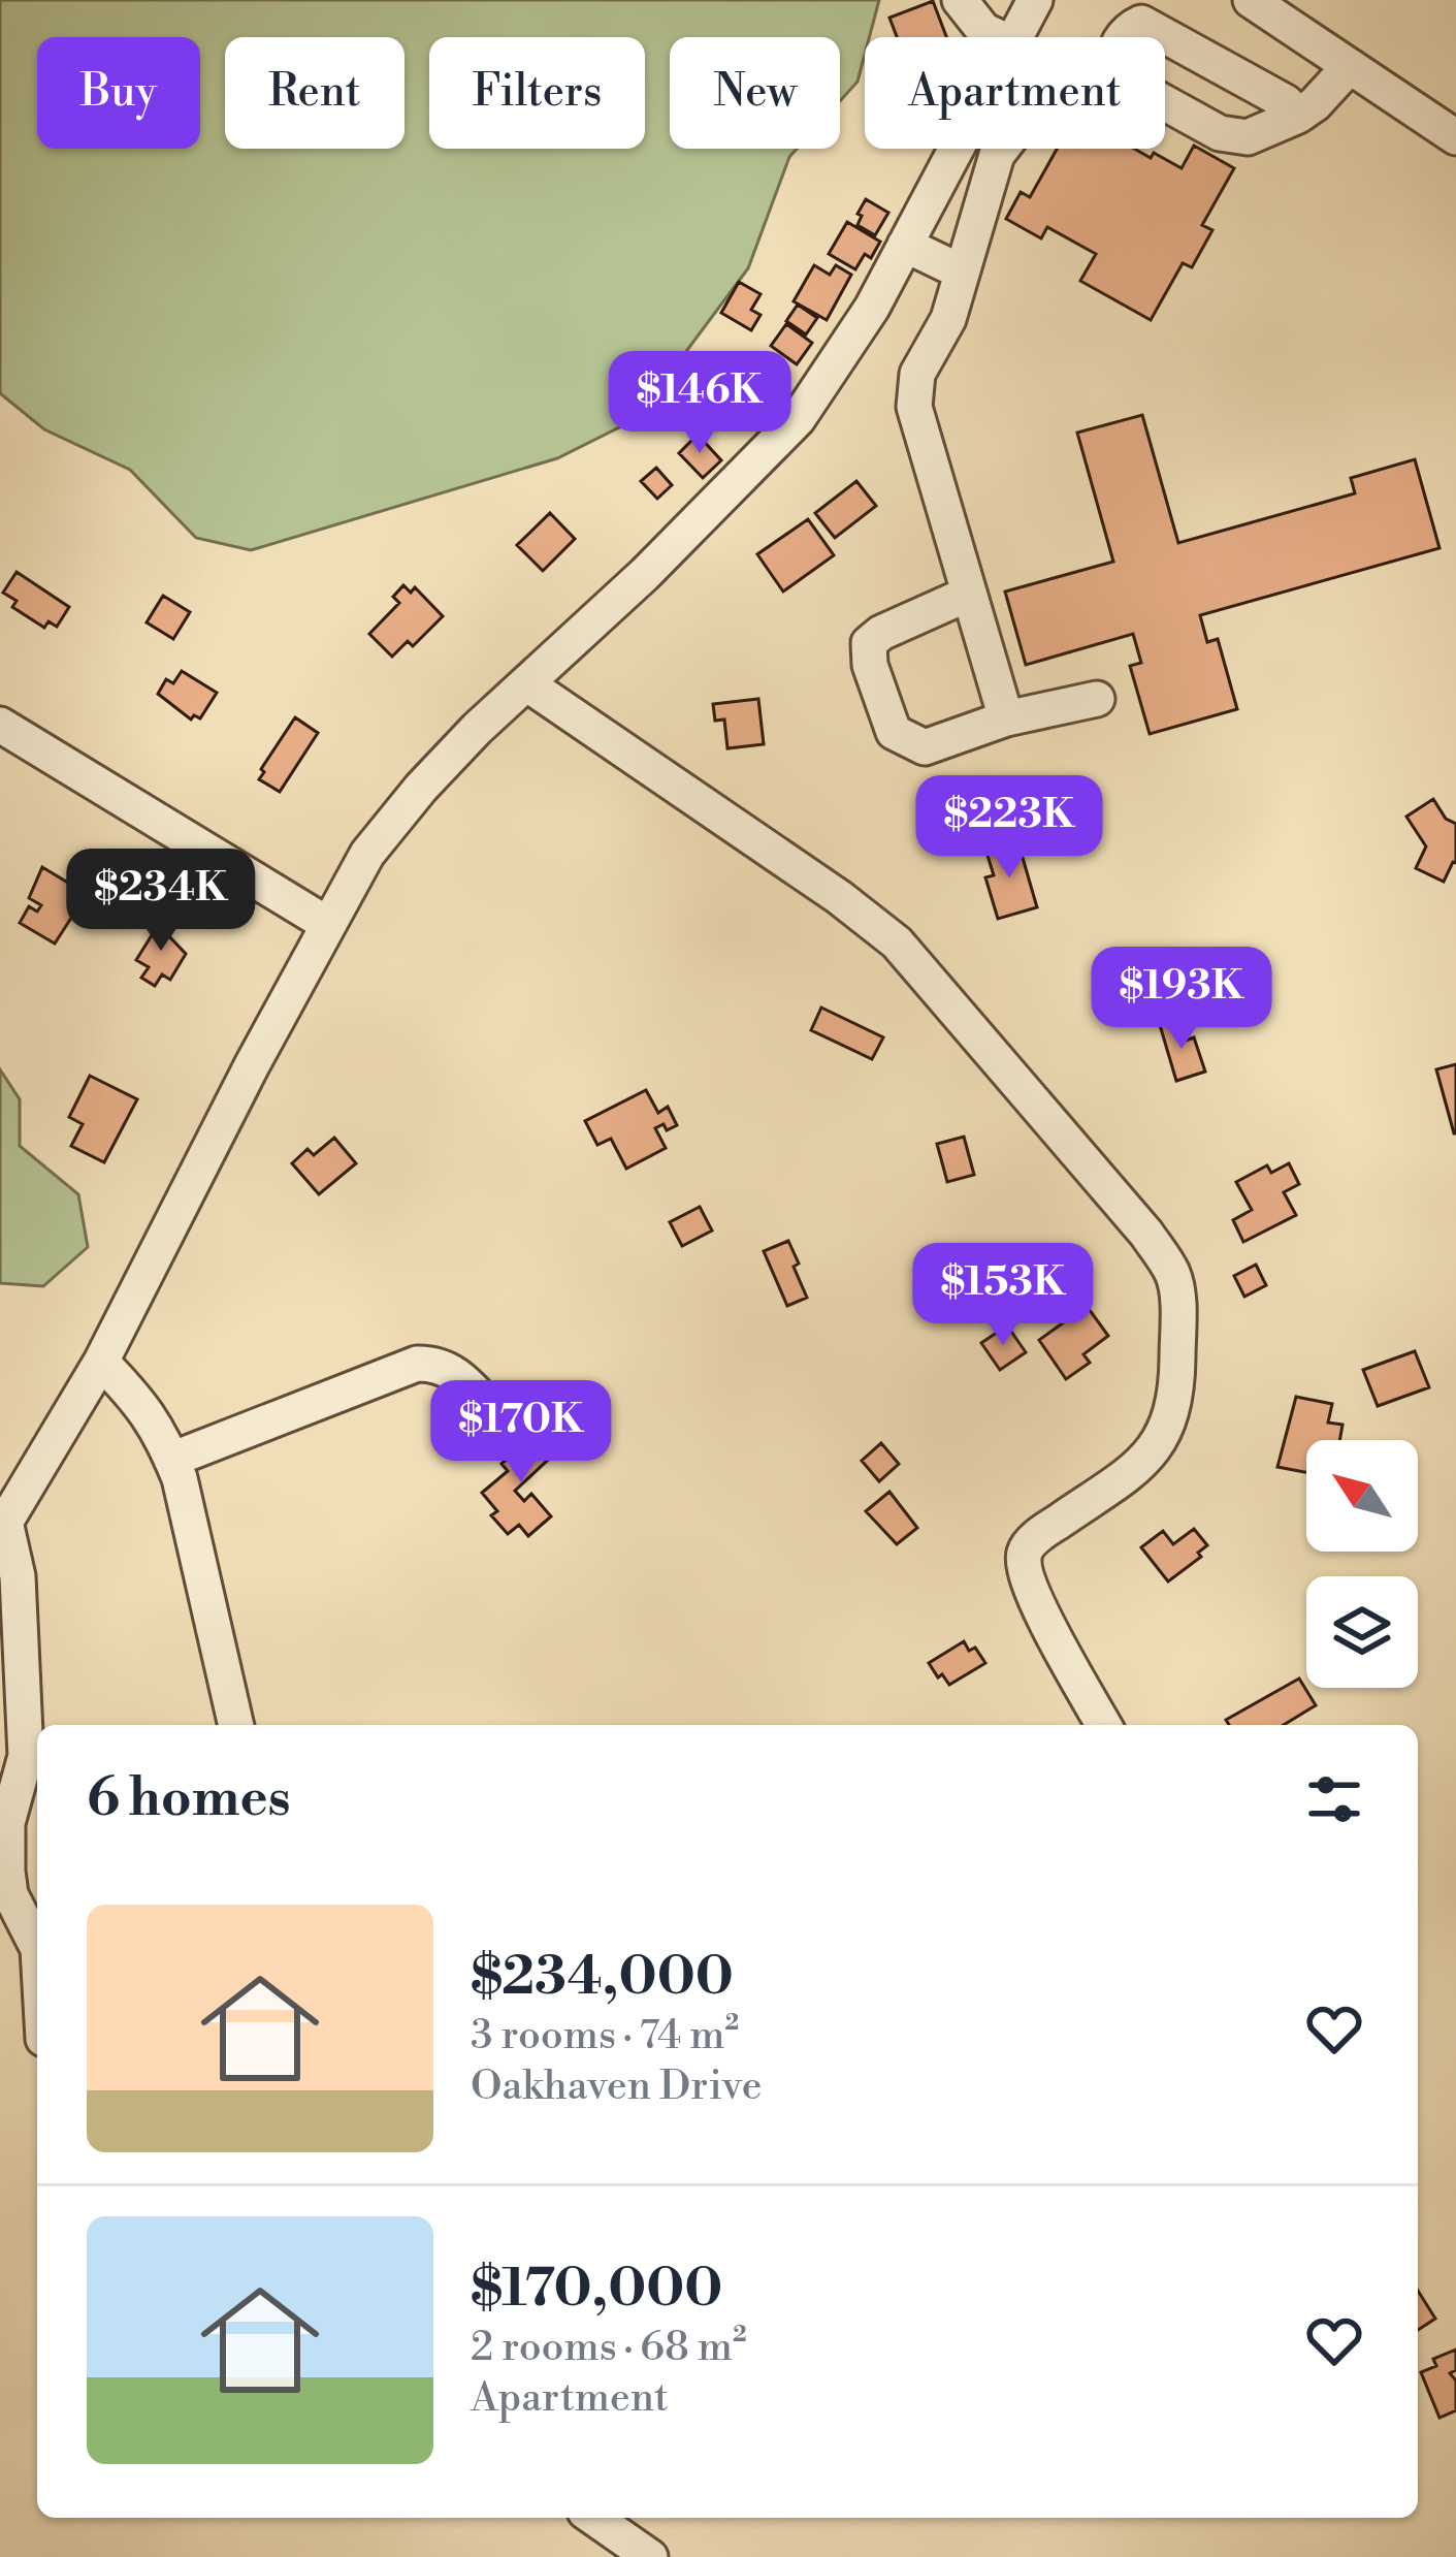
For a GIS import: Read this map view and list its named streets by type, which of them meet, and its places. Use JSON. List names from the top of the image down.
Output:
{
  "north": "top left",
  "page": {
    "chip": [
      "Buy",
      "Rent",
      "Filters",
      "New",
      "Apartment"
    ],
    "price": [
      "$146K",
      "$223K",
      "$234K",
      "$193K",
      "$153K",
      "$170K"
    ],
    "heading": "6 homes",
    "list": [
      {
        "name": "$234,000",
        "note": "3 rooms · 74 m² · Oakhaven Drive"
      },
      {
        "name": "$170,000",
        "note": "2 rooms · 68 m² · Apartment"
      }
    ]
  }
}
